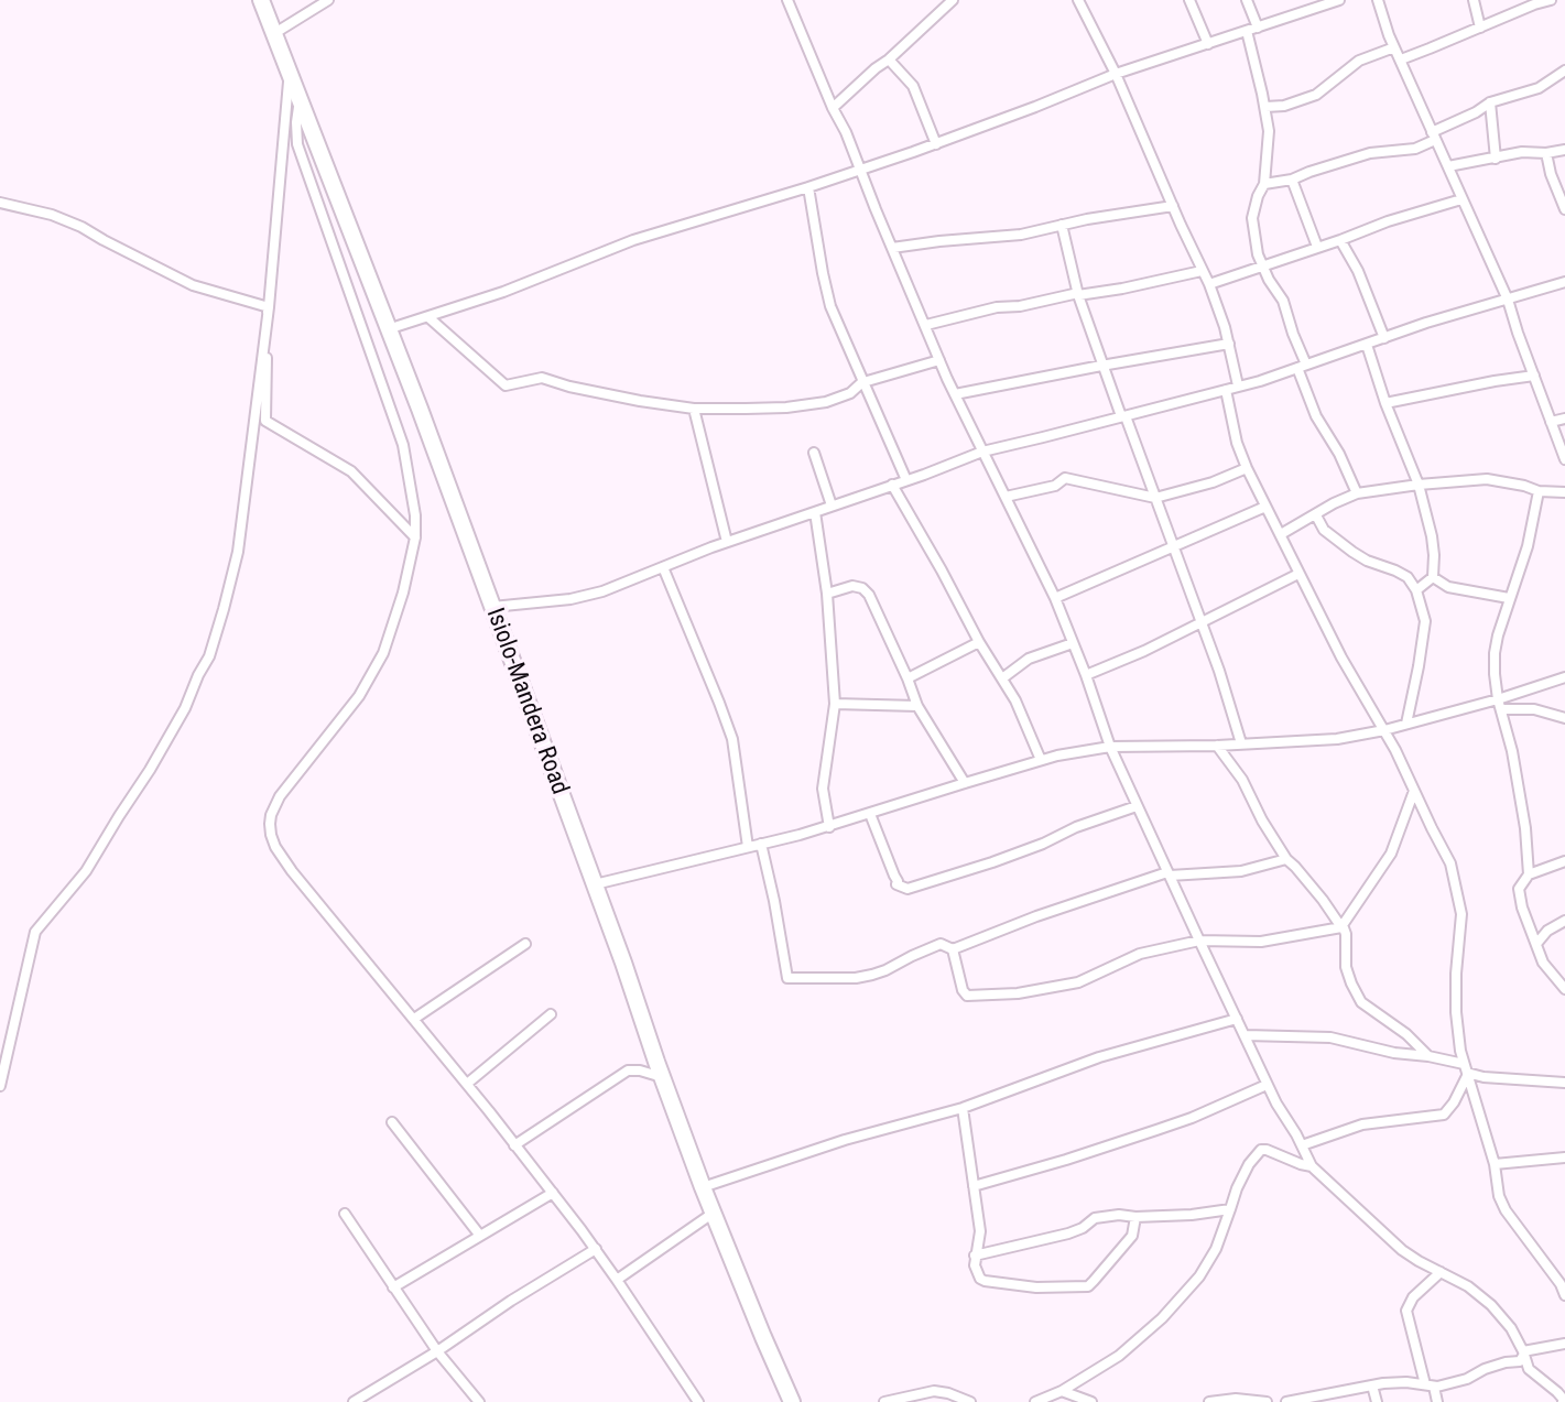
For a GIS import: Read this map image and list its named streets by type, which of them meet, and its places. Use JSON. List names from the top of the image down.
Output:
{
  "streets": {
    "highway": ["Isiolo-Mandera Road"]
  }
}
